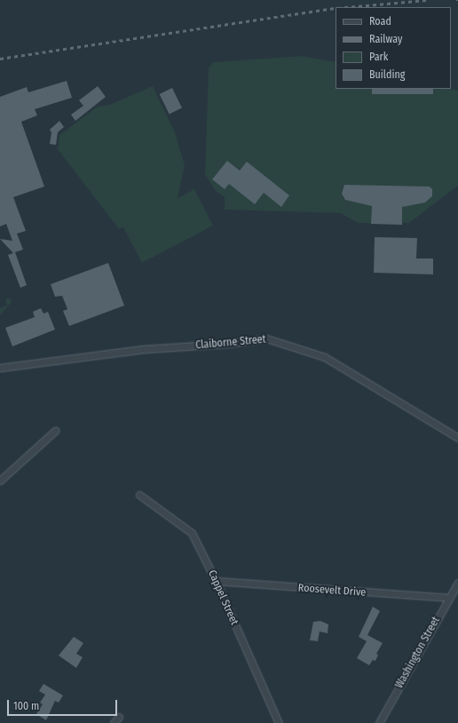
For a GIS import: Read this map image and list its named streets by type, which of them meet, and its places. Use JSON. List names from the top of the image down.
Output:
{
  "streets": {
    "street": [
      "Claiborne Street",
      "Roosevelt Drive",
      "Cappel Street",
      "Washington Street"
    ]
  },
  "crossings": [
    ["Roosevelt Drive", "Cappel Street"],
    ["Roosevelt Drive", "Washington Street"]
  ],
  "legend": [
    "Road",
    "Railway",
    "Park",
    "Building"
  ],
  "scale_bar": "100 m"
}
